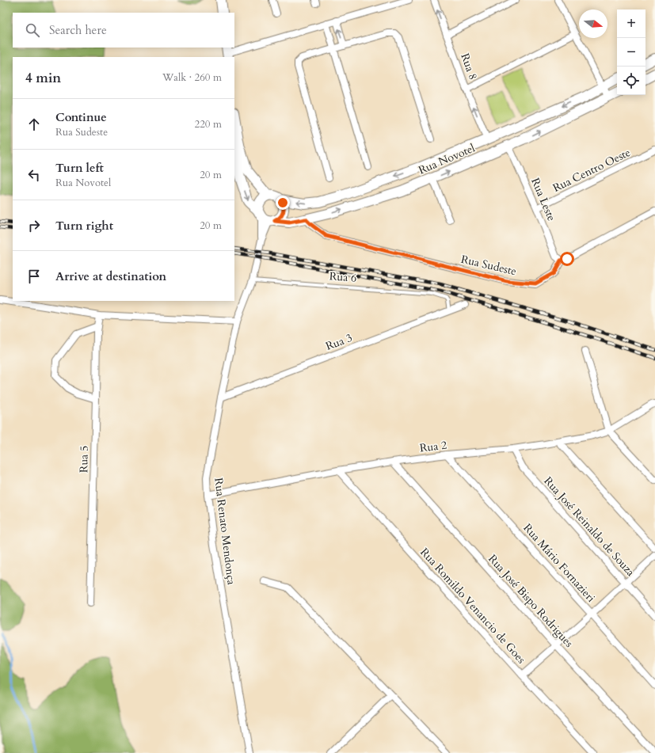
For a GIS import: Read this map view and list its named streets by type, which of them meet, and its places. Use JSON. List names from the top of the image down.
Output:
{
  "streets": {
    "street": [
      "Rua 8",
      "Rua Novotel",
      "Rua Centro Oeste",
      "Rua Leste",
      "Rua Sudeste",
      "Rua 3",
      "Rua 2",
      "Rua 5",
      "Rua José Reinaldo de Souza",
      "Rua Renato Mendonça",
      "Rua Mário Fornazieri",
      "Rua José Bispo Rodrigues",
      "Rua Romildo Venancio de Goes"
    ],
    "lane": ["Rua 6"]
  },
  "crossings": [
    ["Rua 8", "Rua Novotel"],
    ["Rua Novotel", "Rua Leste"],
    ["Rua Novotel", "Rua Sudeste"],
    ["Rua Novotel", "Rua Renato Mendonça"],
    ["Rua Centro Oeste", "Rua Leste"],
    ["Rua Leste", "Rua Sudeste"],
    ["Rua 6", "Rua 3"],
    ["Rua 6", "Rua Renato Mendonça"],
    ["Rua 3", "Rua Renato Mendonça"],
    ["Rua 2", "Rua José Reinaldo de Souza"],
    ["Rua 2", "Rua Renato Mendonça"],
    ["Rua 2", "Rua Mário Fornazieri"],
    ["Rua 2", "Rua José Bispo Rodrigues"],
    ["Rua 2", "Rua Romildo Venancio de Goes"]
  ],
  "one_way": ["Rua 8"],
  "north": "right",
  "page": {
    "map_buttons": ["+", "−"],
    "search": "Search here",
    "heading": ["4 min", "Walk · 260 m"],
    "list": [
      ["Continue", "Rua Sudeste", "220 m"],
      ["Turn left", "Rua Novotel", "20 m"],
      ["Turn right", "20 m"],
      "Arrive at destination"
    ]
  }
}
